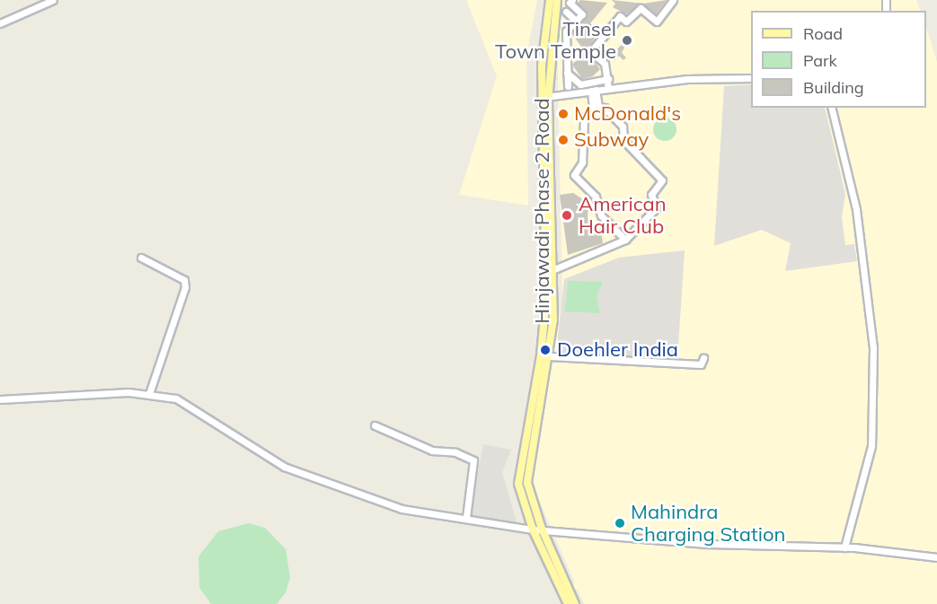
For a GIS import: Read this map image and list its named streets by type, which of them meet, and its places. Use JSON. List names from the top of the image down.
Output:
{
  "streets": {
    "main road": ["Hinjawadi Phase 2 Road"]
  },
  "places": [
    "Tinsel Town Temple",
    "McDonald's",
    "Subway",
    "American Hair Club",
    "Doehler India",
    "Mahindra Charging Station"
  ],
  "legend": ["Road", "Park", "Building"]
}
